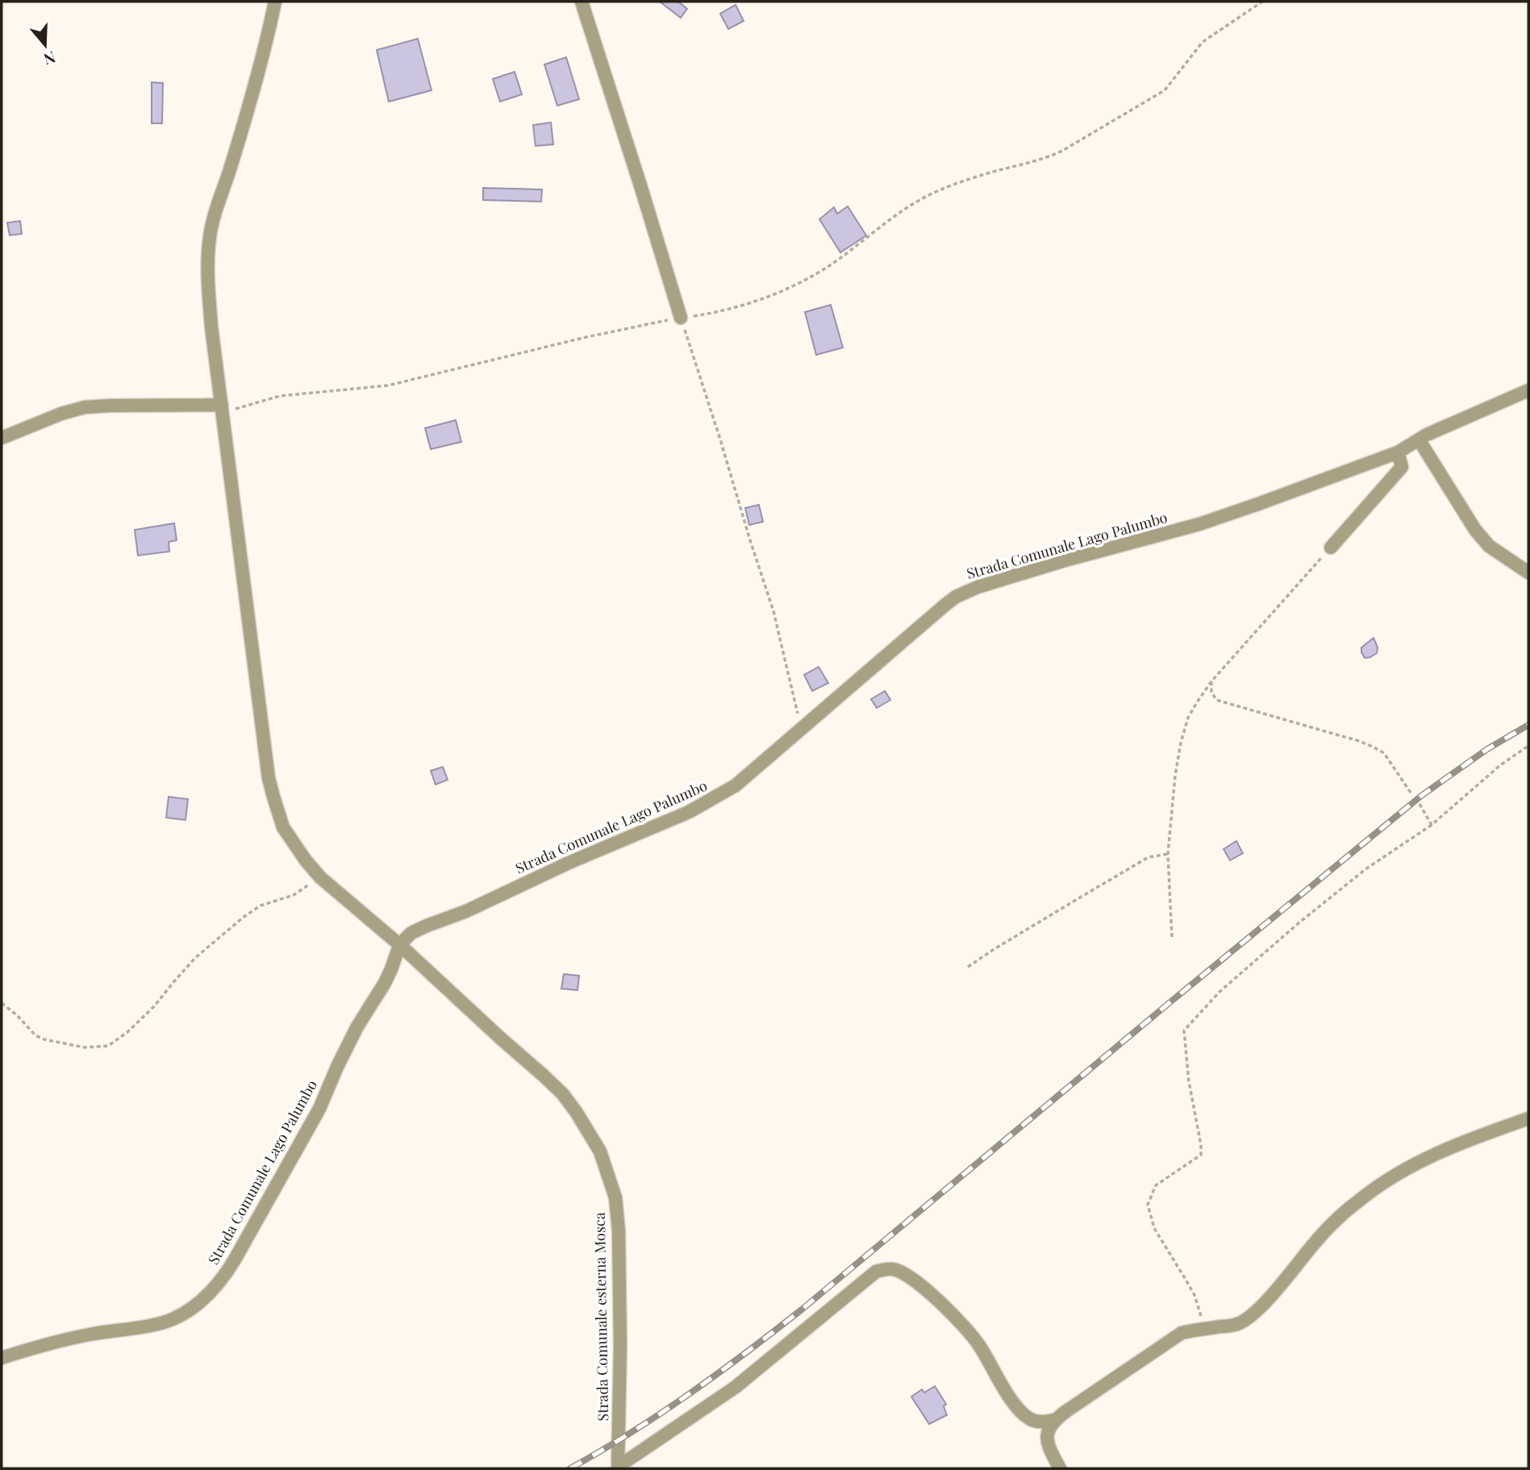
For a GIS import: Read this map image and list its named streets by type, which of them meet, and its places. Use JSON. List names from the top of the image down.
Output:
{
  "streets": {
    "street": ["Strada Comunale Lago Palumbo", "Strada Comunale esterna Mosca"]
  },
  "crossings": [
    ["Strada Comunale Lago Palumbo", "Strada Comunale esterna Mosca"]
  ],
  "north": "bottom"
}
